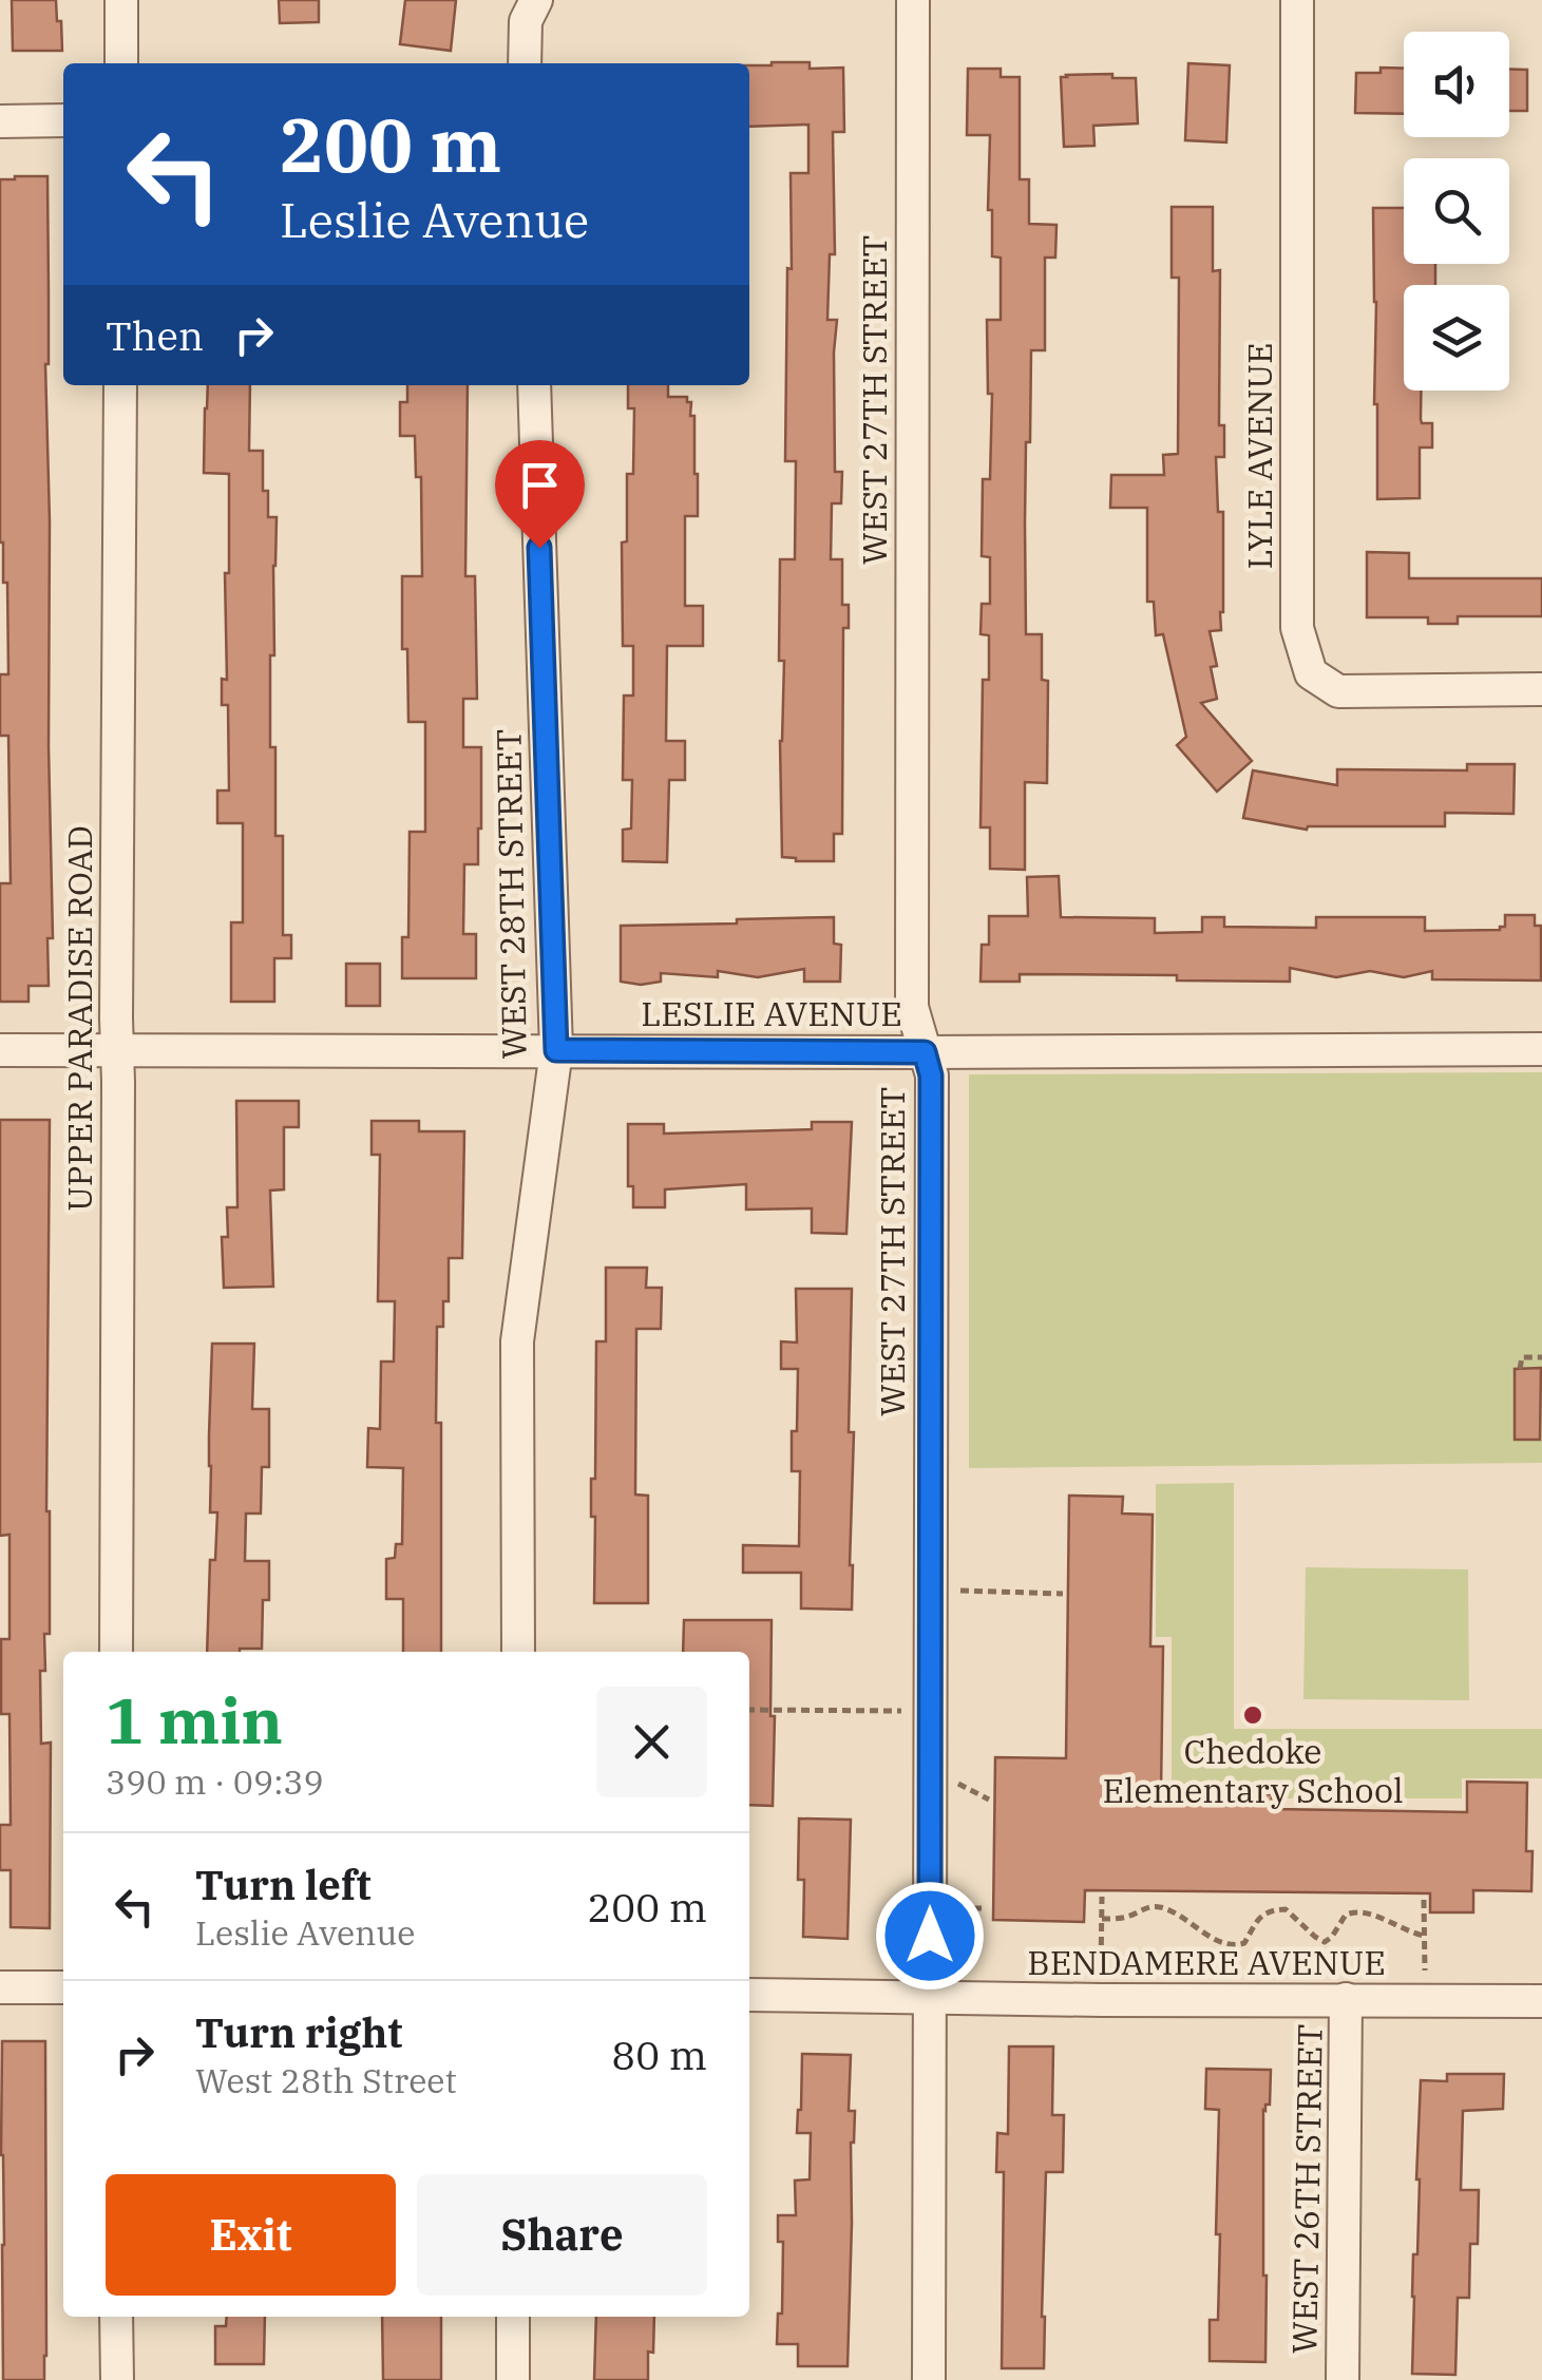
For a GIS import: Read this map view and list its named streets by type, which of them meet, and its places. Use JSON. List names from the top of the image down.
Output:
{
  "streets": {
    "street": [
      "WEST 27TH STREET",
      "LYLE AVENUE",
      "WEST 28TH STREET",
      "LESLIE AVENUE",
      "UPPER PARADISE ROAD",
      "BENDAMERE AVENUE",
      "WEST 26TH STREET"
    ]
  },
  "crossings": [
    ["WEST 27TH STREET", "LESLIE AVENUE"],
    ["WEST 27TH STREET", "BENDAMERE AVENUE"],
    ["WEST 28TH STREET", "LESLIE AVENUE"],
    ["LESLIE AVENUE", "UPPER PARADISE ROAD"],
    ["BENDAMERE AVENUE", "WEST 26TH STREET"]
  ],
  "places": ["Chedoke Elementary School"],
  "page": {
    "turn": ["200 m", "Leslie Avenue"],
    "then": "Then",
    "heading": ["1 min", "390 m · 09:39"],
    "list": [
      {
        "name": "Turn left",
        "note": "Leslie Avenue",
        "value": "200 m"
      },
      {
        "name": "Turn right",
        "note": "West 28th Street",
        "value": "80 m"
      }
    ],
    "buttons": ["Exit", "Share"]
  }
}
